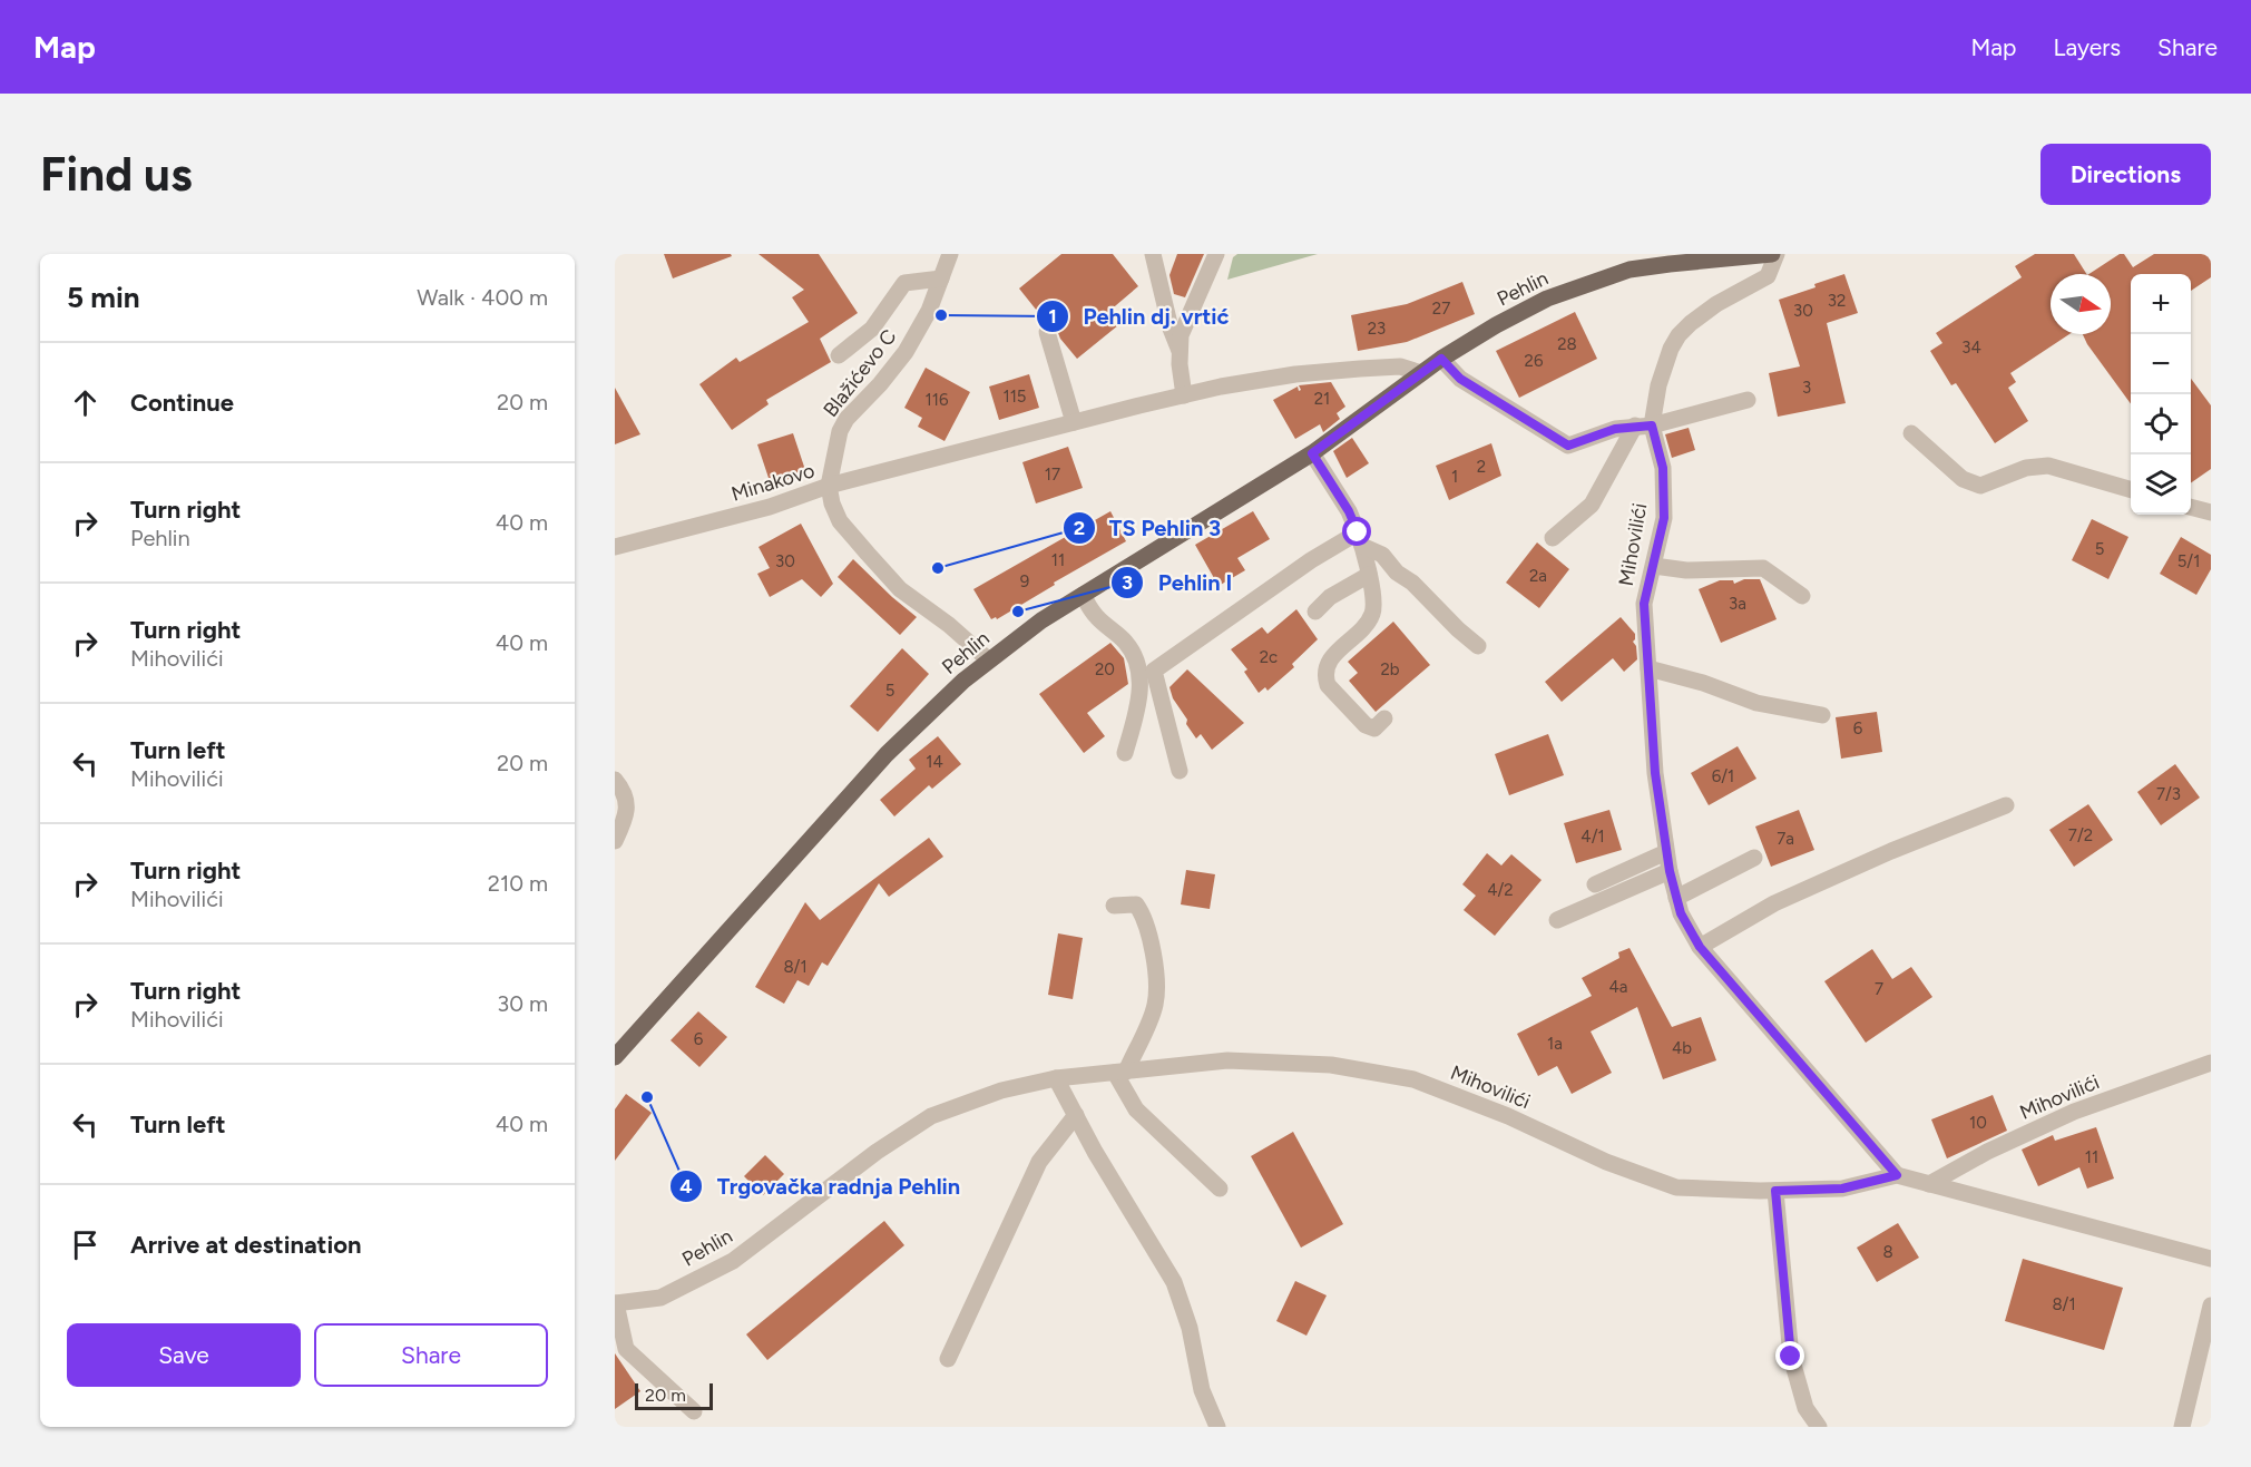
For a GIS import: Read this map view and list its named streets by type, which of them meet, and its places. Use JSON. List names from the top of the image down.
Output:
{
  "streets": {
    "main road": ["Pehlin"],
    "street": ["Blažićevo C", "Minakovo", "Mihovilići"]
  },
  "crossings": [
    ["Pehlin", "Minakovo"],
    ["Pehlin", "Mihovilići"],
    ["Blažićevo C", "Minakovo"]
  ],
  "places": [
    "Pehlin dj. vrtić",
    "TS Pehlin 3",
    "Pehlin I",
    "Trgovačka radnja Pehlin"
  ],
  "house_numbers": [
    "32",
    "27",
    "30",
    "23",
    "28",
    "34",
    "26",
    "3",
    "115",
    "21",
    "116",
    "2",
    "17",
    "1",
    "5",
    "11",
    "30",
    "5/1",
    "2a",
    "9",
    "3a",
    "2c",
    "20",
    "2b",
    "5",
    "6",
    "14",
    "6/1",
    "7/3",
    "7/2",
    "4/1",
    "7a",
    "4/2",
    "8/1",
    "4a",
    "7",
    "6",
    "1a",
    "4b",
    "10",
    "11",
    "8",
    "8/1"
  ],
  "scale_bar": "20 m",
  "north": "right",
  "page": {
    "header": "Map",
    "nav": ["Map", "Layers", "Share"],
    "buttons": [
      "Directions",
      ["Save", "Share"]
    ],
    "title": "Find us",
    "heading": ["5 min", "Walk · 400 m"],
    "map_buttons": ["+", "−"],
    "list": [
      ["Continue", "20 m"],
      ["Turn right", "Pehlin", "40 m"],
      ["Turn right", "Mihovilići", "40 m"],
      ["Turn left", "Mihovilići", "20 m"],
      ["Turn right", "Mihovilići", "210 m"],
      ["Turn right", "Mihovilići", "30 m"],
      ["Turn left", "40 m"],
      "Arrive at destination"
    ],
    "scale": "20 m"
  }
}
